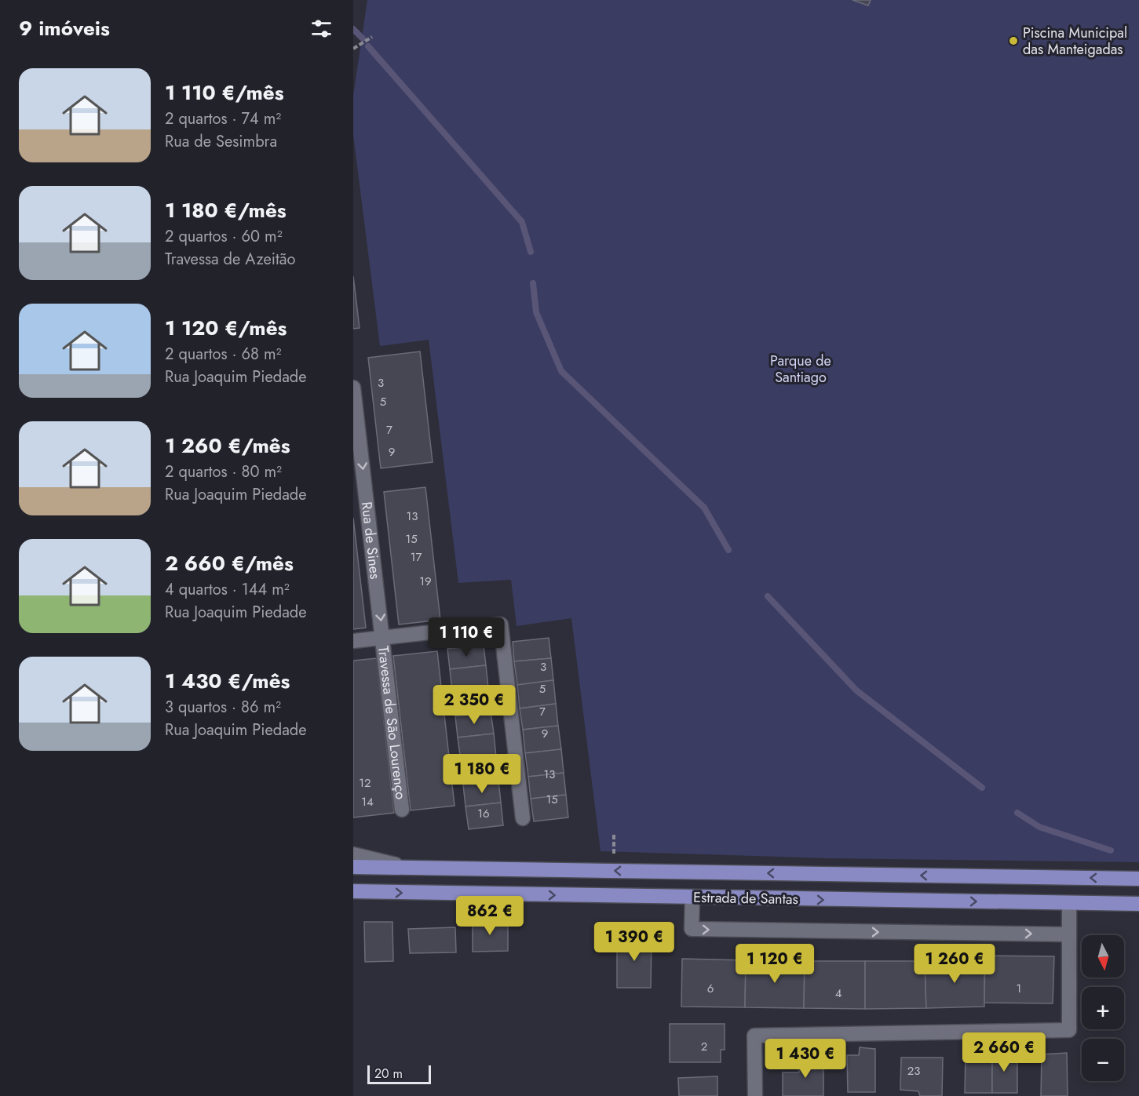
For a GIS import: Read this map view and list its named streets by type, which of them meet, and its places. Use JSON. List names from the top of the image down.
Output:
{
  "streets": {
    "main road": ["Estrada de Santas"],
    "street": ["Rua de Sines", "Travessa de São Lourenço"]
  },
  "crossings": [
    ["Rua de Sines", "Travessa de São Lourenço"]
  ],
  "one_way": ["Rua de Sines"],
  "parks": ["Parque de Santiago"],
  "places": ["Piscina Municipal das Manteigadas"],
  "house_numbers": [
    "3",
    "5",
    "7",
    "9",
    "13",
    "15",
    "17",
    "19",
    "3",
    "5",
    "7",
    "9",
    "13",
    "12",
    "15",
    "14",
    "16",
    "6",
    "1",
    "4",
    "2",
    "23"
  ],
  "scale_bar": "20 m",
  "north": "bottom",
  "page": {
    "heading": "9 imóveis",
    "list": [
      {
        "name": "1 110 €/mês",
        "note": "2 quartos · 74 m² · Rua de Sesimbra"
      },
      {
        "name": "1 180 €/mês",
        "note": "2 quartos · 60 m² · Travessa de Azeitão"
      },
      {
        "name": "1 120 €/mês",
        "note": "2 quartos · 68 m² · Rua Joaquim Piedade"
      },
      {
        "name": "1 260 €/mês",
        "note": "2 quartos · 80 m² · Rua Joaquim Piedade"
      },
      {
        "name": "2 660 €/mês",
        "note": "4 quartos · 144 m² · Rua Joaquim Piedade"
      },
      {
        "name": "1 430 €/mês",
        "note": "3 quartos · 86 m² · Rua Joaquim Piedade"
      }
    ],
    "price": [
      "1 110 €",
      "2 350 €",
      "1 180 €",
      "862 €",
      "1 390 €",
      "1 120 €",
      "1 260 €",
      "2 660 €",
      "1 430 €"
    ],
    "map_buttons": ["+", "−"],
    "scale": "20 m"
  }
}
